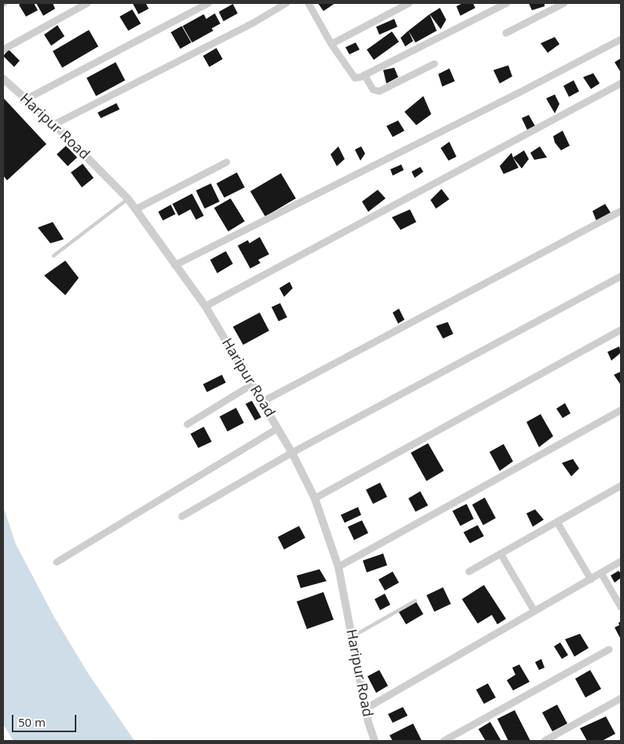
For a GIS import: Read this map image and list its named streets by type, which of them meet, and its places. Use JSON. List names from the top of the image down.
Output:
{
  "streets": {
    "street": ["Haripur Road"]
  },
  "scale_bar": "50 m"
}
